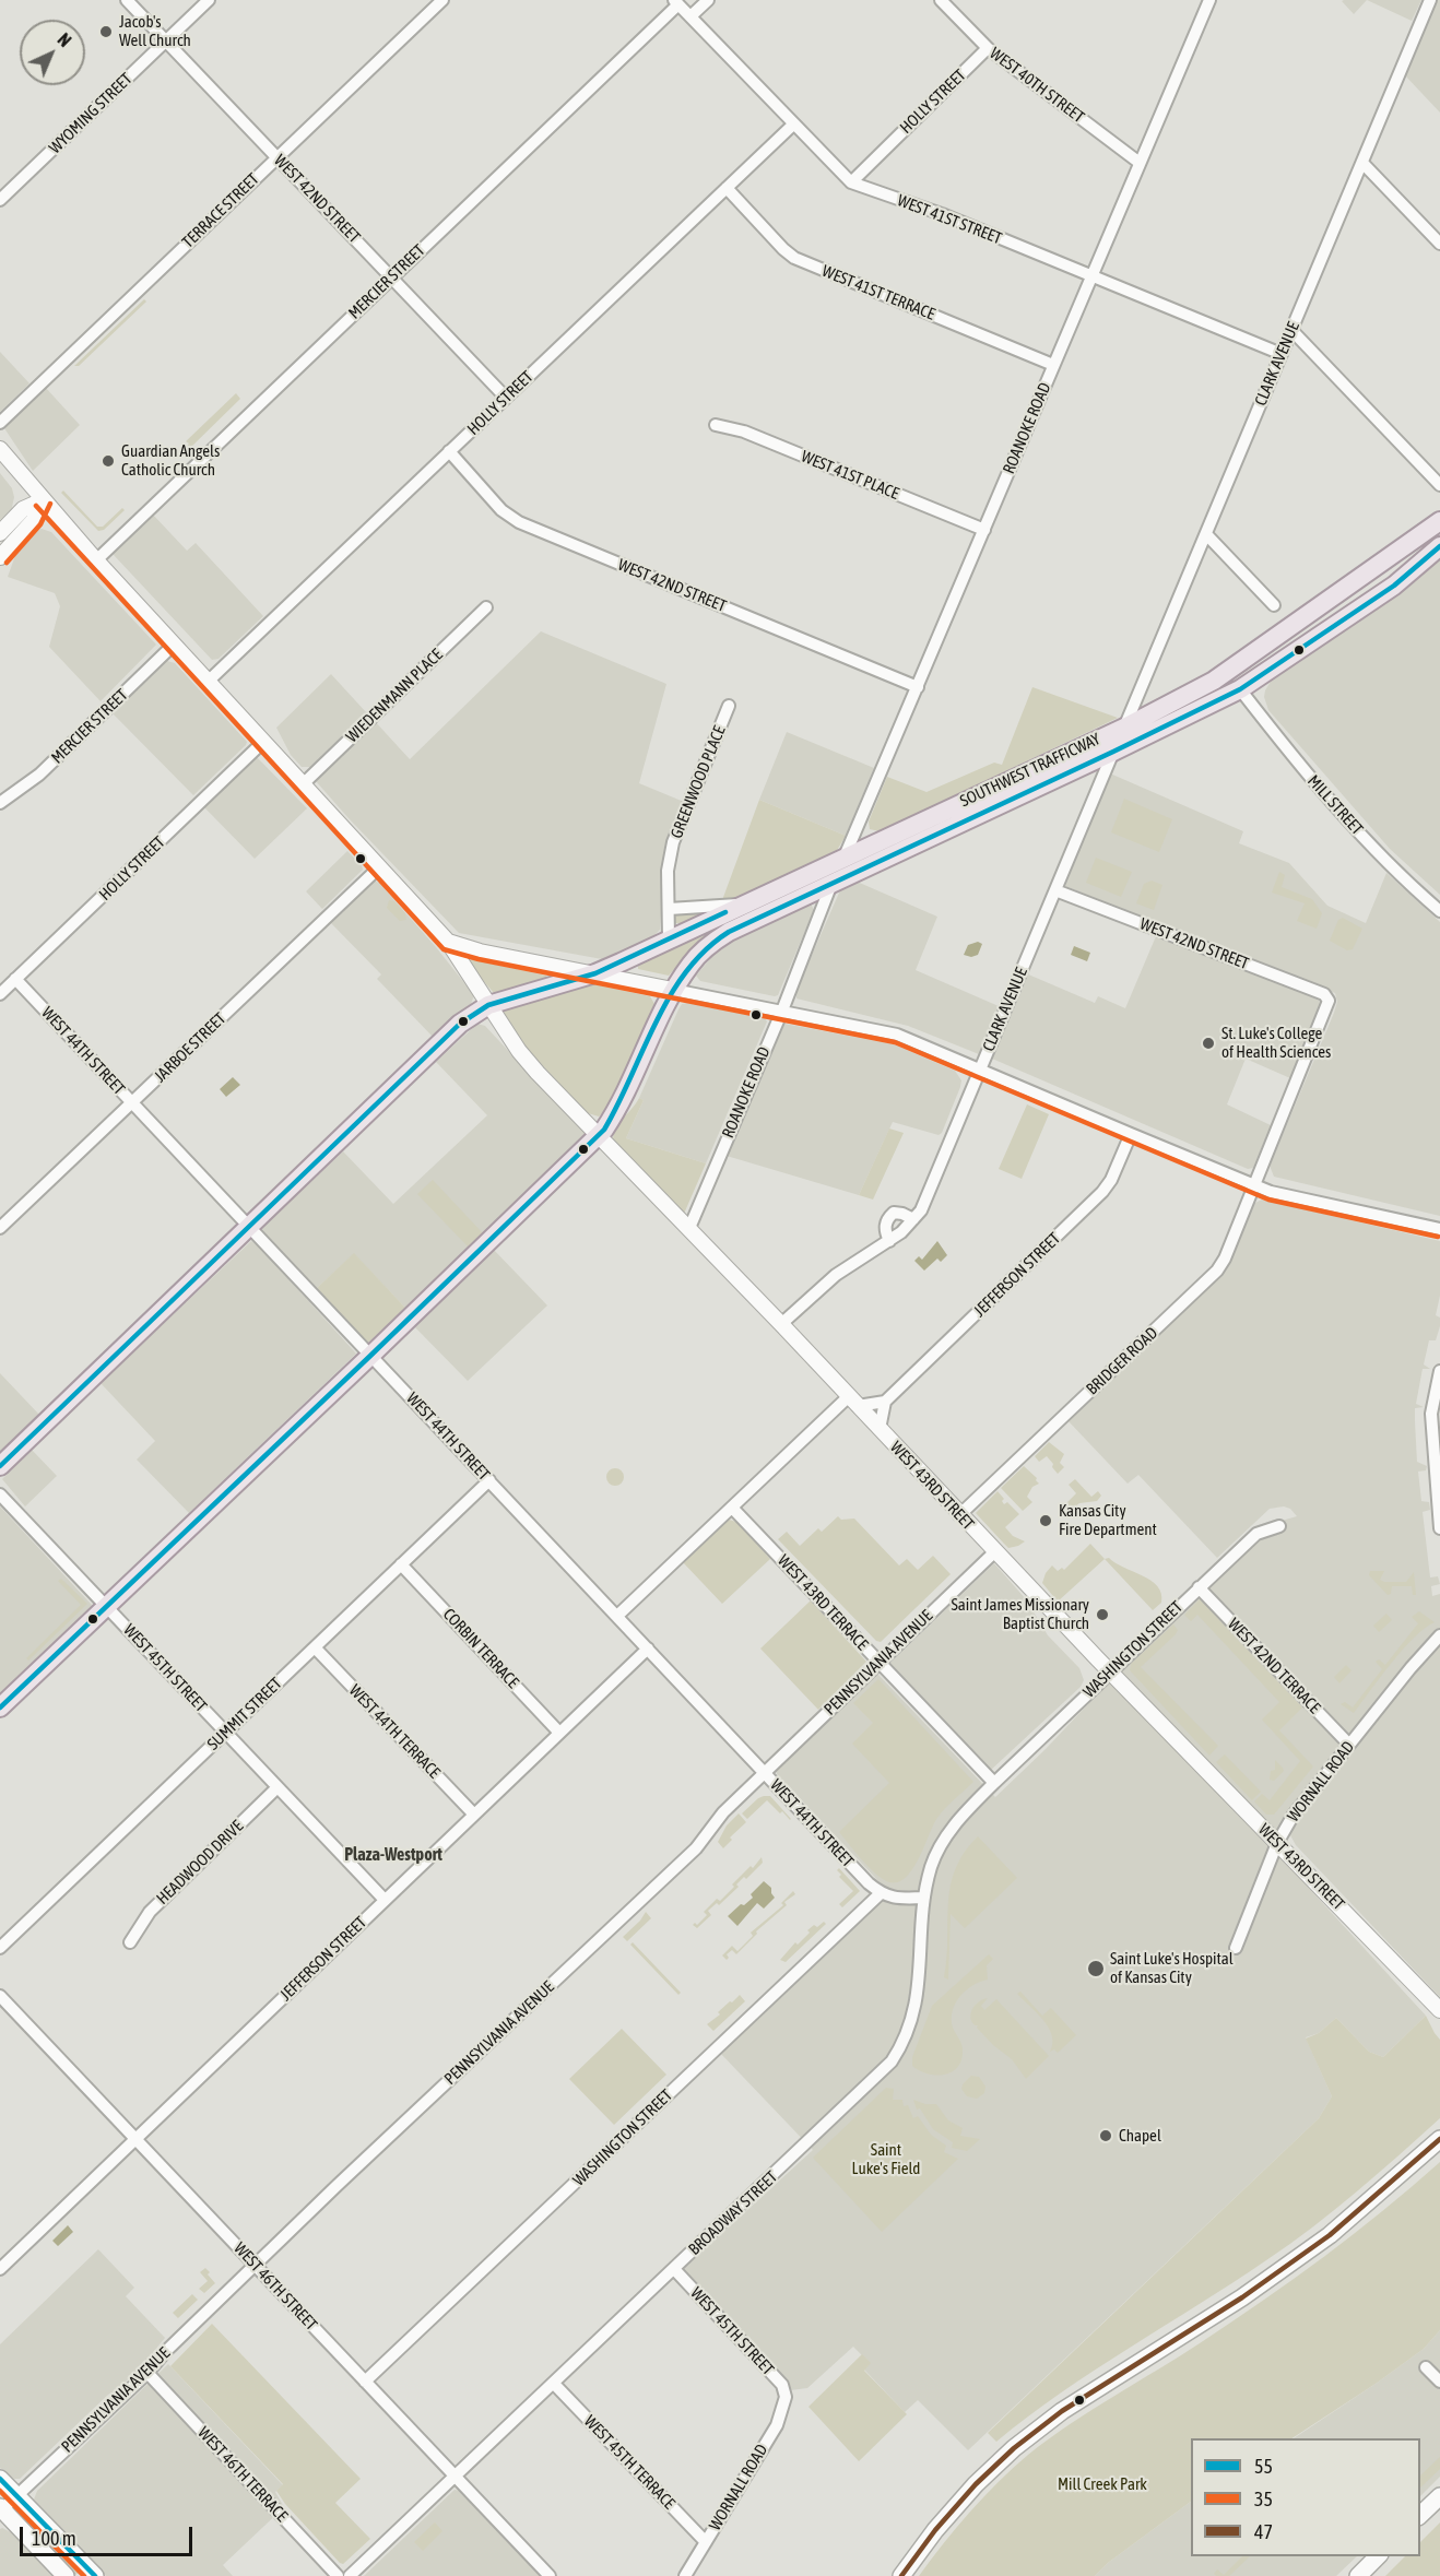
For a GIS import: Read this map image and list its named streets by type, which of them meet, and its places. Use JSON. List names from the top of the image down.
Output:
{
  "streets": {
    "main road": ["SOUTHWEST TRAFFICWAY"],
    "street": [
      "WEST 40TH STREET",
      "HOLLY STREET",
      "WYOMING STREET",
      "WEST 42ND STREET",
      "TERRACE STREET",
      "WEST 41ST STREET",
      "MERCIER STREET",
      "WEST 41ST TERRACE",
      "CLARK AVENUE",
      "ROANOKE ROAD",
      "WEST 41ST PLACE",
      "WIEDENMANN PLACE",
      "GREENWOOD PLACE",
      "MILL STREET",
      "JARBOE STREET",
      "WEST 44TH STREET",
      "JEFFERSON STREET",
      "BRIDGER ROAD",
      "WEST 43RD STREET",
      "WEST 43RD TERRACE",
      "CORBIN TERRACE",
      "WASHINGTON STREET",
      "PENNSYLVANIA AVENUE",
      "WEST 42ND TERRACE",
      "WEST 45TH STREET",
      "SUMMIT STREET",
      "WEST 44TH TERRACE",
      "WORNALL ROAD",
      "HEADWOOD DRIVE",
      "BROADWAY STREET",
      "WEST 46TH STREET",
      "WEST 45TH TERRACE",
      "WEST 46TH TERRACE"
    ]
  },
  "crossings": [
    ["WEST 40TH STREET", "HOLLY STREET"],
    ["WEST 40TH STREET", "ROANOKE ROAD"],
    ["HOLLY STREET", "WEST 42ND STREET"],
    ["HOLLY STREET", "WEST 41ST STREET"],
    ["HOLLY STREET", "WEST 41ST TERRACE"],
    ["HOLLY STREET", "WEST 44TH STREET"],
    ["HOLLY STREET", "WEST 43RD STREET"],
    ["WYOMING STREET", "WEST 42ND STREET"],
    ["WEST 42ND STREET", "TERRACE STREET"],
    ["WEST 42ND STREET", "MERCIER STREET"],
    ["WEST 42ND STREET", "CLARK AVENUE"],
    ["WEST 42ND STREET", "ROANOKE ROAD"],
    ["WEST 42ND STREET", "BRIDGER ROAD"],
    ["WEST 41ST STREET", "MERCIER STREET"],
    ["WEST 41ST STREET", "CLARK AVENUE"],
    ["WEST 41ST STREET", "ROANOKE ROAD"],
    ["MERCIER STREET", "WEST 43RD STREET"],
    ["WEST 41ST TERRACE", "ROANOKE ROAD"],
    ["CLARK AVENUE", "SOUTHWEST TRAFFICWAY"],
    ["CLARK AVENUE", "WEST 43RD STREET"],
    ["ROANOKE ROAD", "WEST 41ST PLACE"],
    ["ROANOKE ROAD", "SOUTHWEST TRAFFICWAY"],
    ["ROANOKE ROAD", "WEST 43RD STREET"],
    ["WIEDENMANN PLACE", "WEST 43RD STREET"],
    ["SOUTHWEST TRAFFICWAY", "GREENWOOD PLACE"],
    ["SOUTHWEST TRAFFICWAY", "MILL STREET"],
    ["SOUTHWEST TRAFFICWAY", "WEST 44TH STREET"],
    ["SOUTHWEST TRAFFICWAY", "WEST 43RD STREET"],
    ["SOUTHWEST TRAFFICWAY", "WEST 45TH STREET"],
    ["JARBOE STREET", "WEST 44TH STREET"],
    ["JARBOE STREET", "WEST 43RD STREET"],
    ["WEST 44TH STREET", "JEFFERSON STREET"],
    ["WEST 44TH STREET", "WASHINGTON STREET"],
    ["WEST 44TH STREET", "PENNSYLVANIA AVENUE"],
    ["WEST 44TH STREET", "SUMMIT STREET"],
    ["JEFFERSON STREET", "CORBIN TERRACE"],
    ["JEFFERSON STREET", "WEST 45TH STREET"],
    ["JEFFERSON STREET", "WEST 44TH TERRACE"],
    ["JEFFERSON STREET", "WEST 46TH STREET"],
    ["BRIDGER ROAD", "WEST 43RD STREET"],
    ["WEST 43RD STREET", "WASHINGTON STREET"],
    ["WEST 43RD STREET", "PENNSYLVANIA AVENUE"],
    ["WEST 43RD STREET", "WORNALL ROAD"],
    ["WEST 43RD TERRACE", "WASHINGTON STREET"],
    ["WEST 43RD TERRACE", "PENNSYLVANIA AVENUE"],
    ["WEST 43RD TERRACE", "BROADWAY STREET"],
    ["CORBIN TERRACE", "SUMMIT STREET"],
    ["WASHINGTON STREET", "WEST 42ND TERRACE"],
    ["WASHINGTON STREET", "BROADWAY STREET"],
    ["WASHINGTON STREET", "WEST 46TH STREET"],
    ["PENNSYLVANIA AVENUE", "WEST 46TH STREET"],
    ["PENNSYLVANIA AVENUE", "WEST 46TH TERRACE"],
    ["WEST 42ND TERRACE", "WORNALL ROAD"],
    ["WEST 45TH STREET", "SUMMIT STREET"],
    ["WEST 45TH STREET", "WORNALL ROAD"],
    ["WEST 45TH STREET", "HEADWOOD DRIVE"],
    ["WEST 45TH STREET", "BROADWAY STREET"],
    ["SUMMIT STREET", "WEST 44TH TERRACE"],
    ["WORNALL ROAD", "WEST 45TH TERRACE"],
    ["BROADWAY STREET", "WEST 46TH STREET"],
    ["BROADWAY STREET", "WEST 45TH TERRACE"]
  ],
  "districts": ["Plaza-Westport"],
  "parks": ["Saint Luke's Field", "Mill Creek Park"],
  "places": [
    "Jacob's Well Church",
    "Guardian Angels Catholic Church",
    "St. Luke's College of Health Sciences",
    "Kansas City Fire Department",
    "Saint James Missionary Baptist Church",
    "Saint Luke's Hospital of Kansas City",
    "Chapel"
  ],
  "lines": ["transit line 35", "transit line 55", "transit line 47"],
  "legend": ["55", "35", "47"],
  "scale_bar": "100 m",
  "north": "top right"
}
